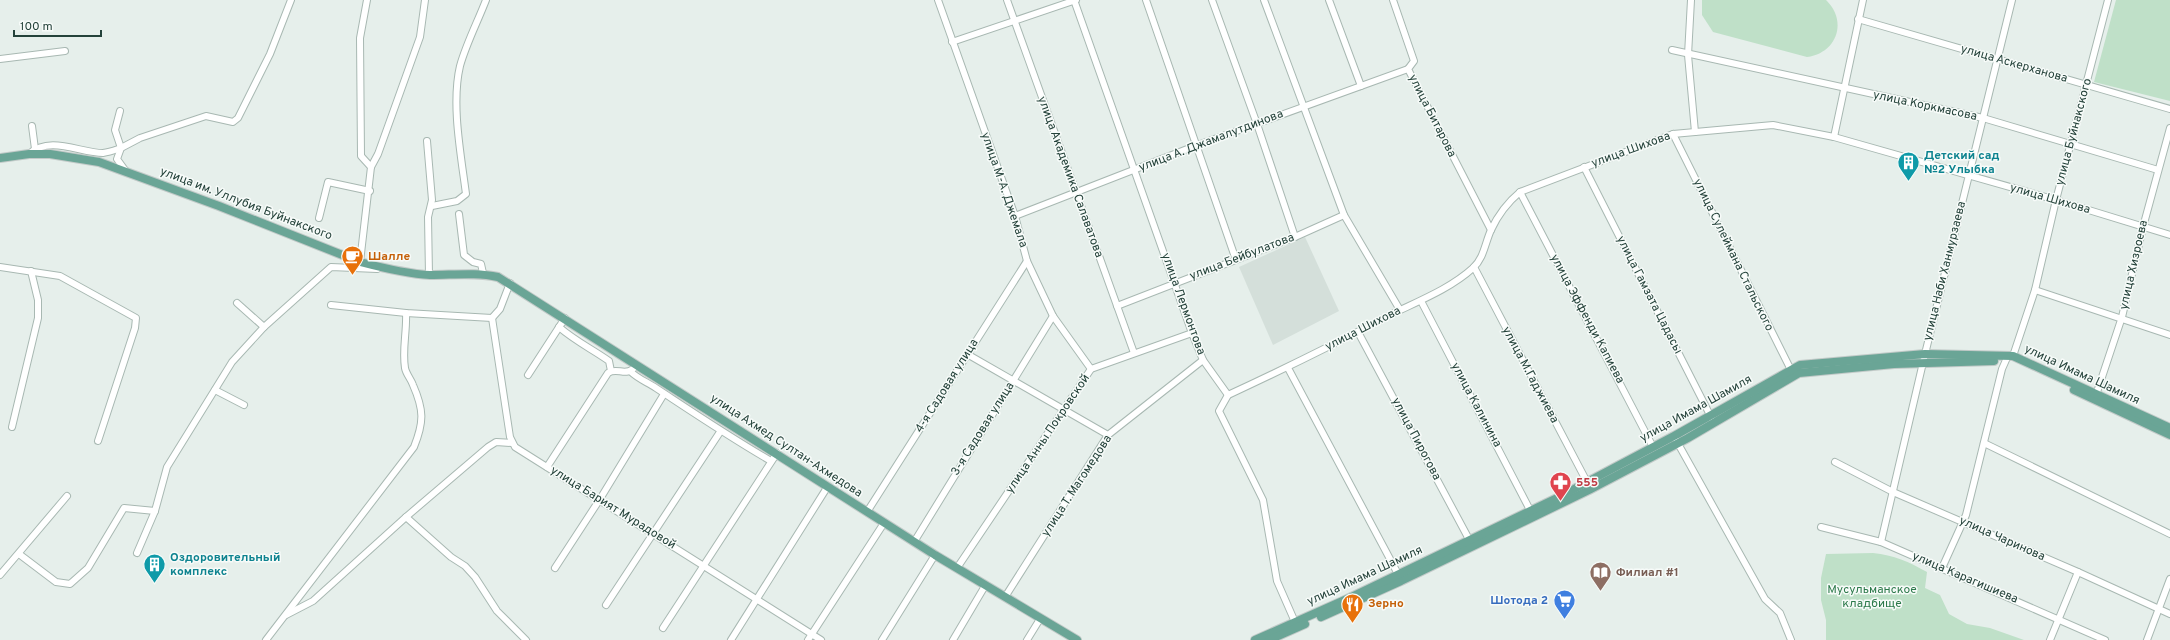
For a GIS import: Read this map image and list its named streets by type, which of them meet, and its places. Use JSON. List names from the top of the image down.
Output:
{
  "streets": {
    "main road": ["улица им. Уллубия Буйнакского", "улица Имама Шамиля", "улица Ахмед Султан-Ахмедова"],
    "street": [
      "улица Аскерханова",
      "улица Коркмасова",
      "улица Битарова",
      "улица Буйнакского",
      "улица А. Джамалутдинова",
      "улица Шихова",
      "улица Академика Салаватова",
      "улица М-А. Джемала",
      "улица Сулеймана Стальского",
      "улица Бейбулатова",
      "улица Хизроева",
      "улица Наби Ханмурзаева",
      "улица Гамзата Цадасы",
      "улица Лермонтова",
      "улица Эффенди Капиева",
      "улица М.Гаджиева",
      "4-я Садовая улица",
      "улица Калинина",
      "3-я Садовая улица",
      "улица Анны Покровской",
      "улица Пирогова",
      "улица Т. Магомедова",
      "улица Барият Мурадовой",
      "улица Чаринова",
      "улица Карагишиева"
    ]
  },
  "crossings": [
    ["улица Аскерханова", "улица Буйнакского"],
    ["улица Аскерханова", "улица Наби Ханмурзаева"],
    ["улица Коркмасова", "улица Буйнакского"],
    ["улица Коркмасова", "улица Хизроева"],
    ["улица Коркмасова", "улица Наби Ханмурзаева"],
    ["улица Битарова", "улица А. Джамалутдинова"],
    ["улица Битарова", "улица Шихова"],
    ["улица Буйнакского", "улица Шихова"],
    ["улица Буйнакского", "улица Имама Шамиля"],
    ["улица Буйнакского", "улица Чаринова"],
    ["улица Буйнакского", "улица Карагишиева"],
    ["улица А. Джамалутдинова", "улица Академика Салаватова"],
    ["улица А. Джамалутдинова", "улица М-А. Джемала"],
    ["улица А. Джамалутдинова", "улица Лермонтова"],
    ["улица Шихова", "улица Сулеймана Стальского"],
    ["улица Шихова", "улица Хизроева"],
    ["улица Шихова", "улица Наби Ханмурзаева"],
    ["улица Шихова", "улица Гамзата Цадасы"],
    ["улица Шихова", "улица Лермонтова"],
    ["улица Шихова", "улица Эффенди Капиева"],
    ["улица Шихова", "улица М.Гаджиева"],
    ["улица Шихова", "улица Калинина"],
    ["улица Шихова", "улица Пирогова"],
    ["улица Академика Салаватова", "улица Бейбулатова"],
    ["улица Академика Салаватова", "улица Анны Покровской"],
    ["улица М-А. Джемала", "4-я Садовая улица"],
    ["улица М-А. Джемала", "3-я Садовая улица"],
    ["улица М-А. Джемала", "улица Анны Покровской"],
    ["улица им. Уллубия Буйнакского", "улица Ахмед Султан-Ахмедова"],
    ["улица Сулеймана Стальского", "улица Имама Шамиля"],
    ["улица Бейбулатова", "улица Лермонтова"],
    ["улица Хизроева", "улица Имама Шамиля"],
    ["улица Наби Ханмурзаева", "улица Имама Шамиля"],
    ["улица Наби Ханмурзаева", "улица Чаринова"],
    ["улица Наби Ханмурзаева", "улица Карагишиева"],
    ["улица Гамзата Цадасы", "улица Имама Шамиля"],
    ["улица Лермонтова", "улица Анны Покровской"],
    ["улица Лермонтова", "улица Т. Магомедова"],
    ["улица Эффенди Капиева", "улица Имама Шамиля"],
    ["улица М.Гаджиева", "улица Имама Шамиля"],
    ["улица Имама Шамиля", "улица Калинина"],
    ["улица Имама Шамиля", "улица Пирогова"],
    ["4-я Садовая улица", "улица Ахмед Султан-Ахмедова"],
    ["3-я Садовая улица", "улица Ахмед Султан-Ахмедова"],
    ["улица Анны Покровской", "улица Ахмед Султан-Ахмедова"],
    ["улица Ахмед Султан-Ахмедова", "улица Т. Магомедова"]
  ],
  "parks": ["Мусульманское кладбище"],
  "places": {
    "building": ["Детский сад №2 Улыбка", "Оздоровительный комплекс"],
    "cafe": ["Шалле"],
    "pharmacy": ["555"],
    "library": ["Филиал #1"],
    "supermarket": ["Шотода 2"],
    "restaurant": ["Зерно"]
  },
  "scale_bar": "100 m"
}
